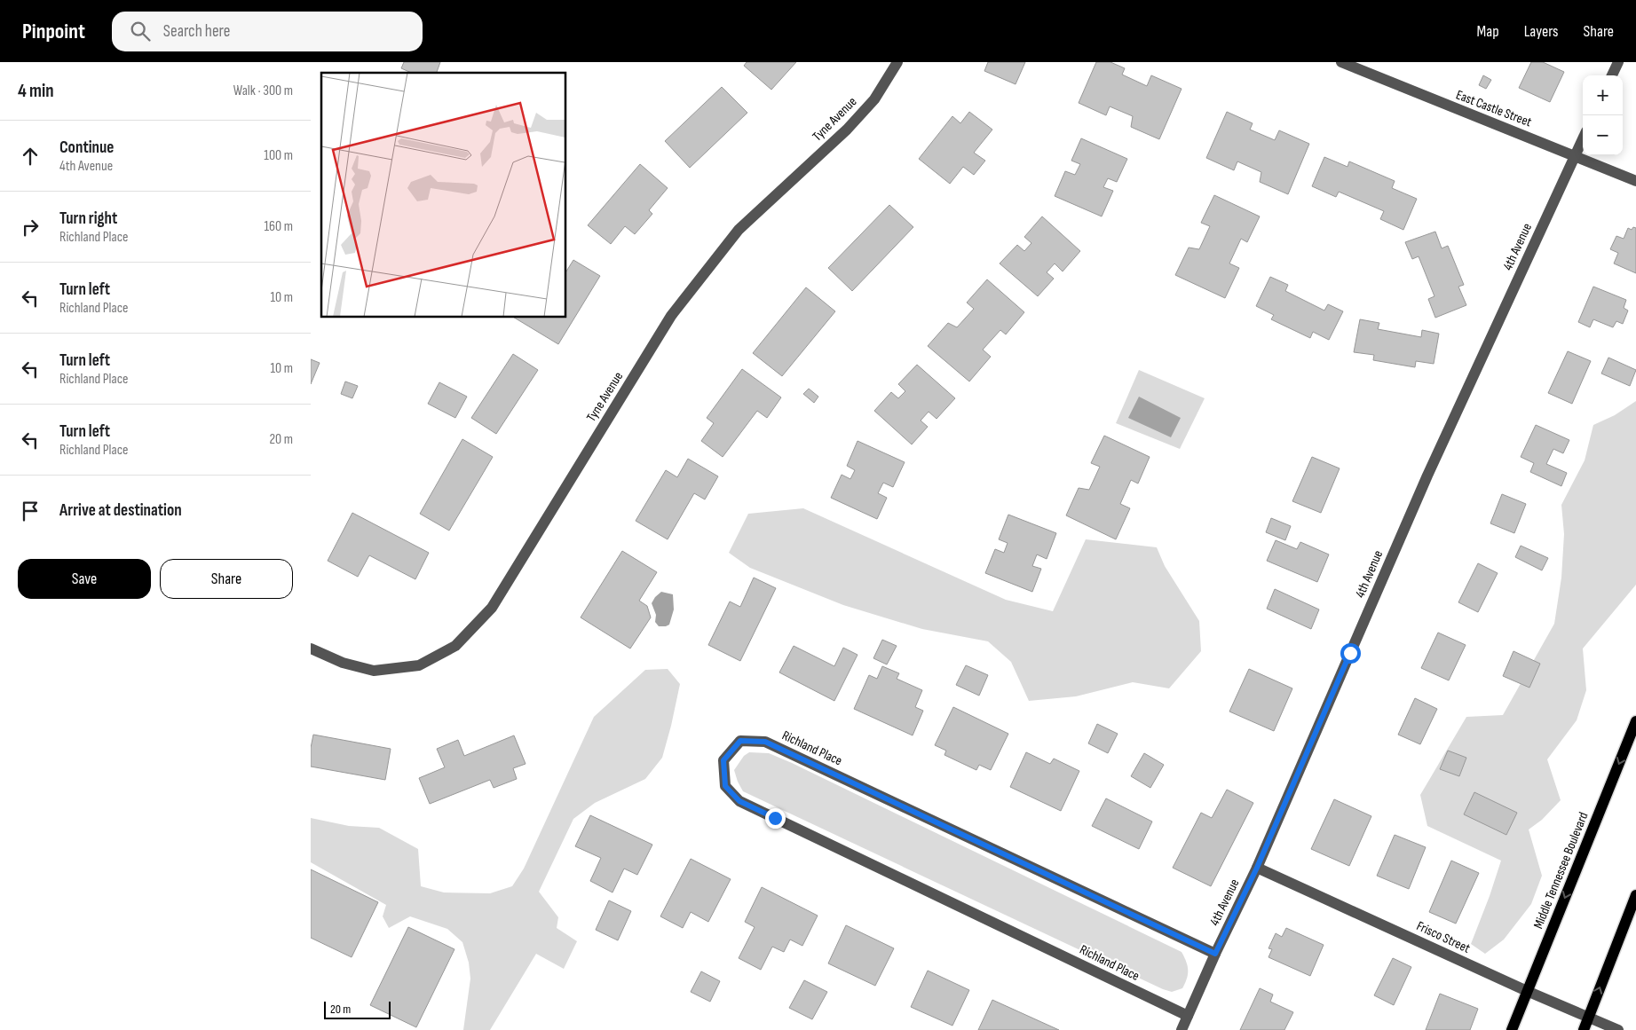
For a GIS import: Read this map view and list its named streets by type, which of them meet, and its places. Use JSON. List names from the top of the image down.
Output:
{
  "streets": {
    "main road": ["Middle Tennessee Boulevard"],
    "street": [
      "East Castle Street",
      "Tyne Avenue",
      "4th Avenue",
      "Richland Place",
      "Frisco Street"
    ]
  },
  "crossings": [
    ["East Castle Street", "4th Avenue"],
    ["4th Avenue", "Richland Place"],
    ["4th Avenue", "Frisco Street"],
    ["Middle Tennessee Boulevard", "Frisco Street"]
  ],
  "scale_bar": "20 m",
  "page": {
    "header": "Pinpoint",
    "search": "Search here",
    "nav": ["Map", "Layers", "Share"],
    "heading": ["4 min", "Walk · 300 m"],
    "map_buttons": ["+", "−"],
    "list": [
      ["Continue", "4th Avenue", "100 m"],
      ["Turn right", "Richland Place", "160 m"],
      ["Turn left", "Richland Place", "10 m"],
      ["Turn left", "Richland Place", "10 m"],
      ["Turn left", "Richland Place", "20 m"],
      "Arrive at destination"
    ],
    "buttons": ["Save", "Share"],
    "scale": "20 m"
  }
}
